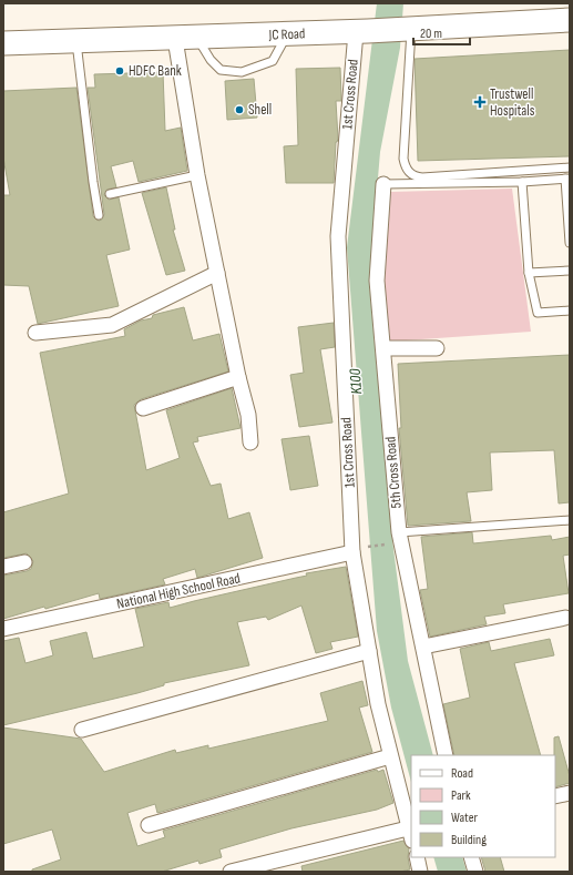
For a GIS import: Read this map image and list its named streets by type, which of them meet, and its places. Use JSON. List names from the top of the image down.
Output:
{
  "streets": {
    "main road": ["JC Road"],
    "street": ["1st Cross Road", "5th Cross Road", "National High School Road"]
  },
  "crossings": [
    ["JC Road", "1st Cross Road"],
    ["1st Cross Road", "National High School Road"]
  ],
  "water": ["K100"],
  "places": {
    "other": ["HDFC Bank", "Shell"],
    "health": ["Trustwell Hospitals"]
  },
  "legend": [
    "Road",
    "Park",
    "Water",
    "Building"
  ],
  "scale_bar": "20 m"
}
